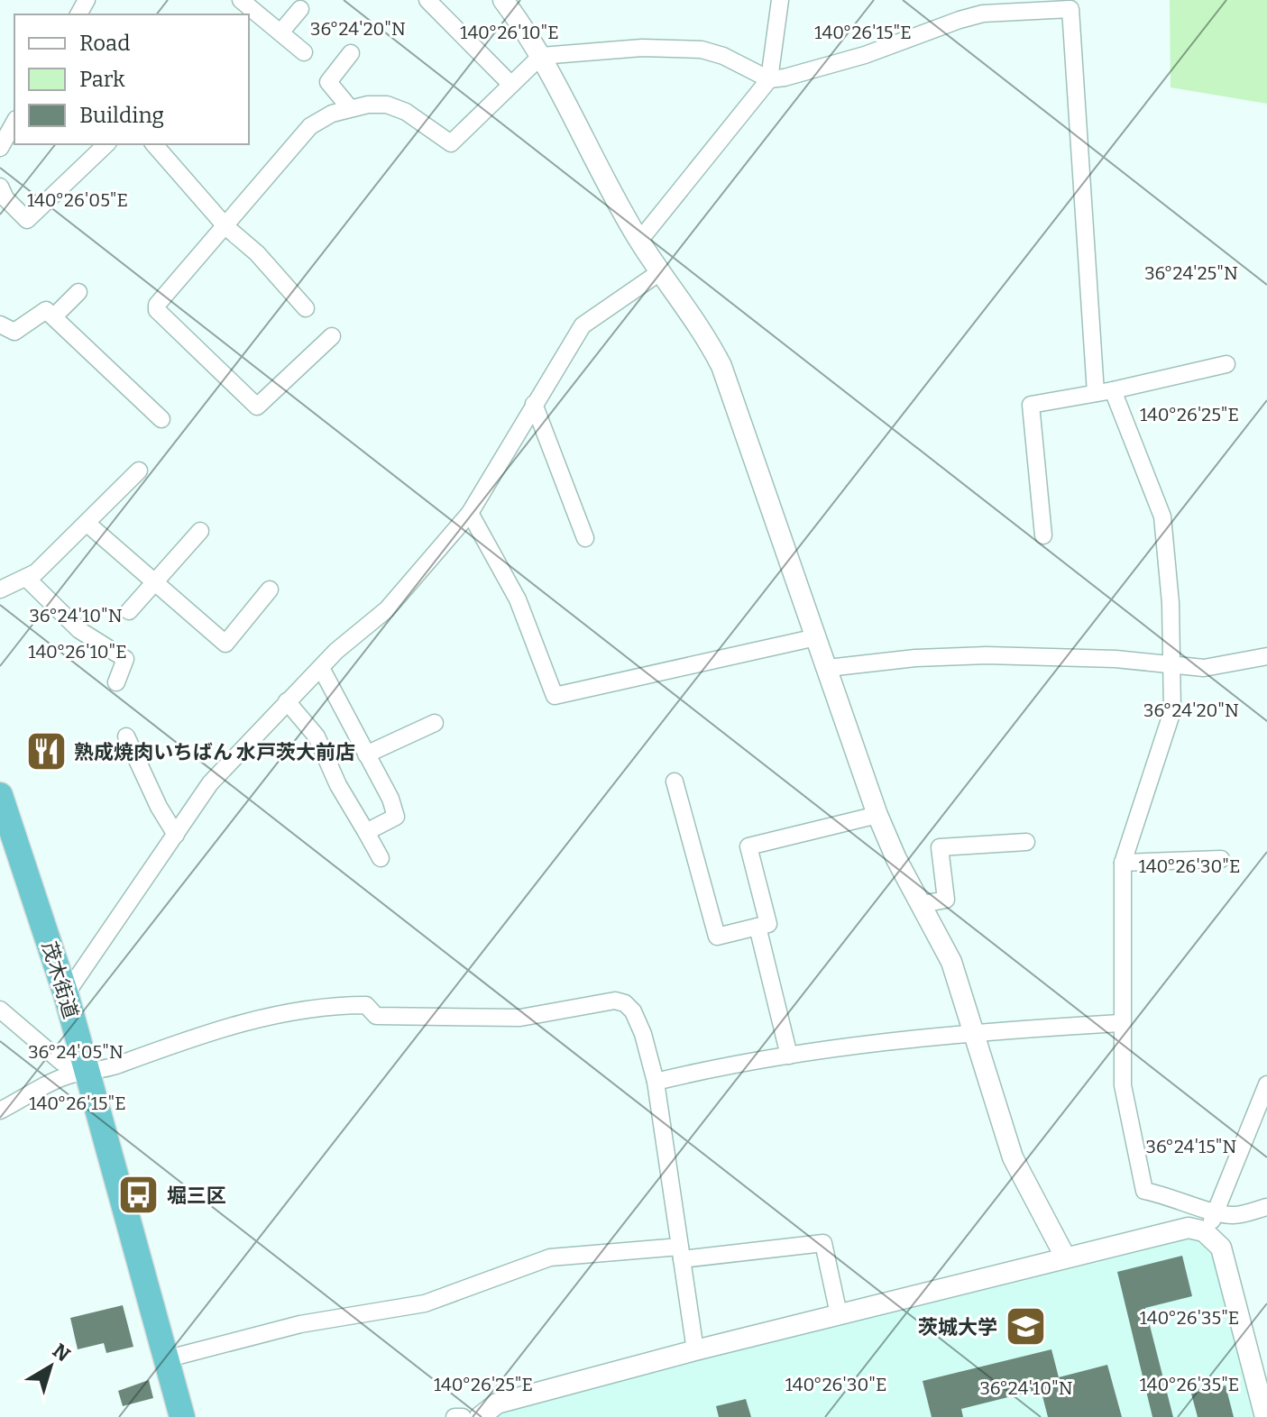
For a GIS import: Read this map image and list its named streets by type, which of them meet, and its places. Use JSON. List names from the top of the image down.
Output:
{
  "streets": {
    "highway": ["茂木街道"]
  },
  "places": {
    "restaurant": ["熟成焼肉いちばん 水戸茨大前店"],
    "bus stop": ["堀三区"],
    "school or university": ["茨城大学"]
  },
  "legend": ["Road", "Park", "Building"],
  "north": "top right",
  "coordinates": [
    "36°24'20\"N",
    "140°26'10\"E",
    "140°26'15\"E",
    "140°26'05\"E",
    "36°24'25\"N",
    "140°26'25\"E",
    "36°24'10\"N",
    "140°26'30\"E",
    "36°24'05\"N",
    "36°24'15\"N",
    "140°26'35\"E"
  ]
}
